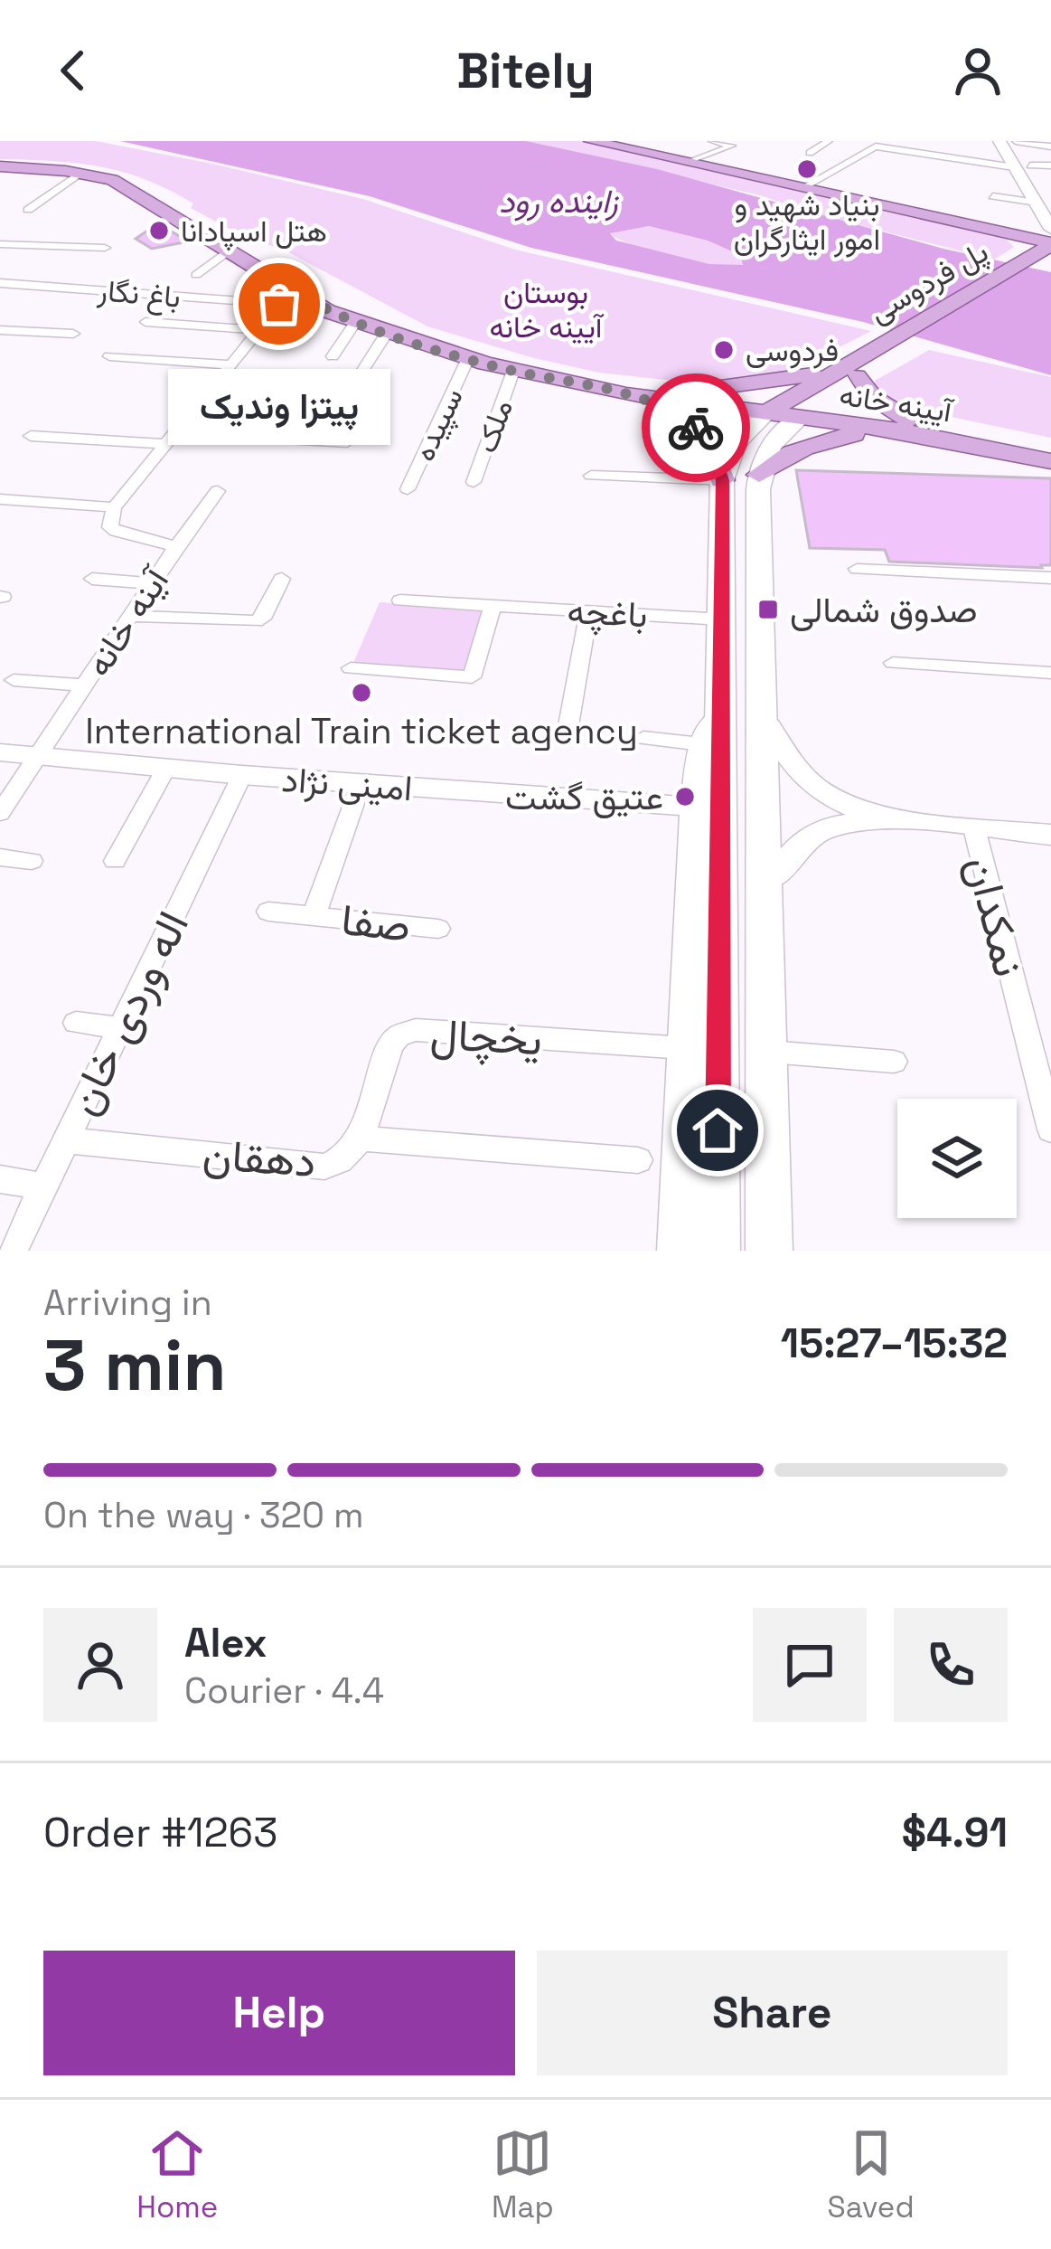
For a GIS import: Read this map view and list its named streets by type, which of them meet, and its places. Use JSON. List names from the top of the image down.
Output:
{
  "streets": {
    "main road": ["پل فردوسی", "آیینه خانه"],
    "street": [
      "باغ نگار",
      "سپیده",
      "ملک",
      "باغچه",
      "آینه خانه",
      "امینی نژاد",
      "نمکدان",
      "صفا",
      "اله وردی خان",
      "یخچال",
      "دهقان"
    ]
  },
  "crossings": [
    ["پل فردوسی", "آیینه خانه"],
    ["باغ نگار", "آیینه خانه"],
    ["آیینه خانه", "سپیده"],
    ["آیینه خانه", "ملک"],
    ["آینه خانه", "امینی نژاد"],
    ["امینی نژاد", "صفا"],
    ["امینی نژاد", "اله وردی خان"],
    ["اله وردی خان", "دهقان"],
    ["یخچال", "دهقان"]
  ],
  "water": ["زاینده رود"],
  "parks": ["بوستان آیینه خانه"],
  "places": {
    "other": [
      "بنیاد شهید و امور ایثارگران",
      "هتل اسپادانا",
      "پیتزا وندیک",
      "فردوسی",
      "International Train ticket agency",
      "عتیق گشت"
    ],
    "transit": ["صدوق شمالی"]
  },
  "page": {
    "header": "Bitely",
    "bubble": "پیتزا وندیک",
    "heading": ["3 min", "Arriving in", "15:27–15:32"],
    "panel": [
      "Alex",
      "Courier · 4.4",
      "Order #1263",
      "$4.91"
    ],
    "bar": "On the way · 320 m",
    "buttons": ["Help", "Share"],
    "tabs": ["Home", "Map", "Saved"]
  }
}
